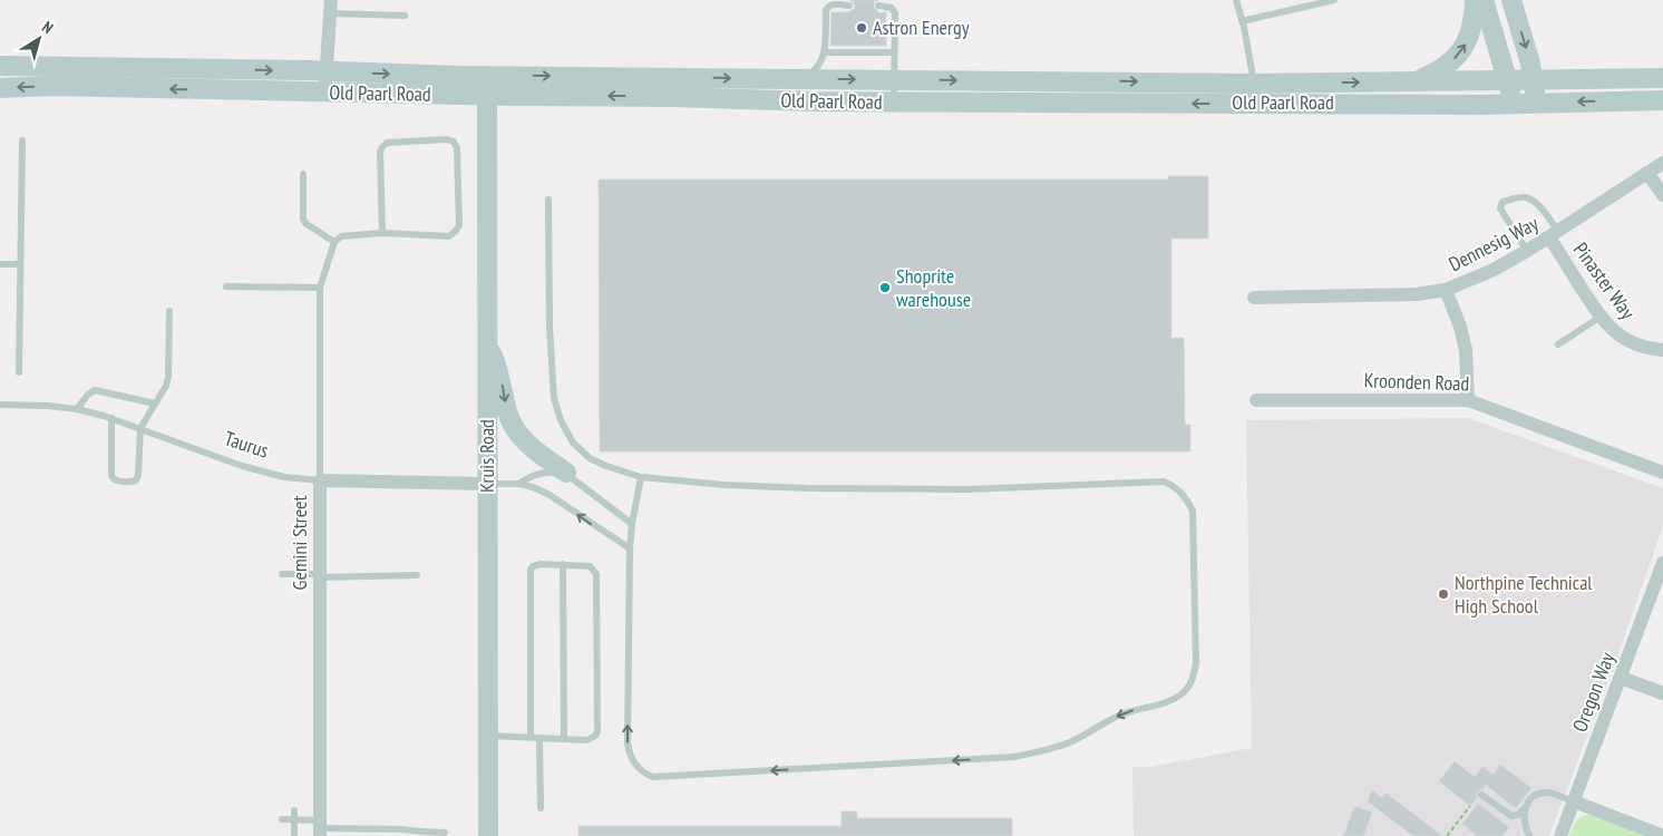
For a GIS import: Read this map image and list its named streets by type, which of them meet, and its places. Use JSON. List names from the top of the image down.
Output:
{
  "streets": {
    "main road": ["Old Paarl Road", "Kruis Road"],
    "street": [
      "Dennesig Way",
      "Pinaster Way",
      "Kroonden Road",
      "Taurus",
      "Gemini Street",
      "Oregon Way"
    ]
  },
  "crossings": [
    ["Old Paarl Road", "Kruis Road"],
    ["Dennesig Way", "Pinaster Way"],
    ["Taurus", "Kruis Road"],
    ["Taurus", "Gemini Street"]
  ],
  "places": ["Astron Energy", "Shoprite warehouse", "Northpine Technical High School"],
  "north": "top right"
}
